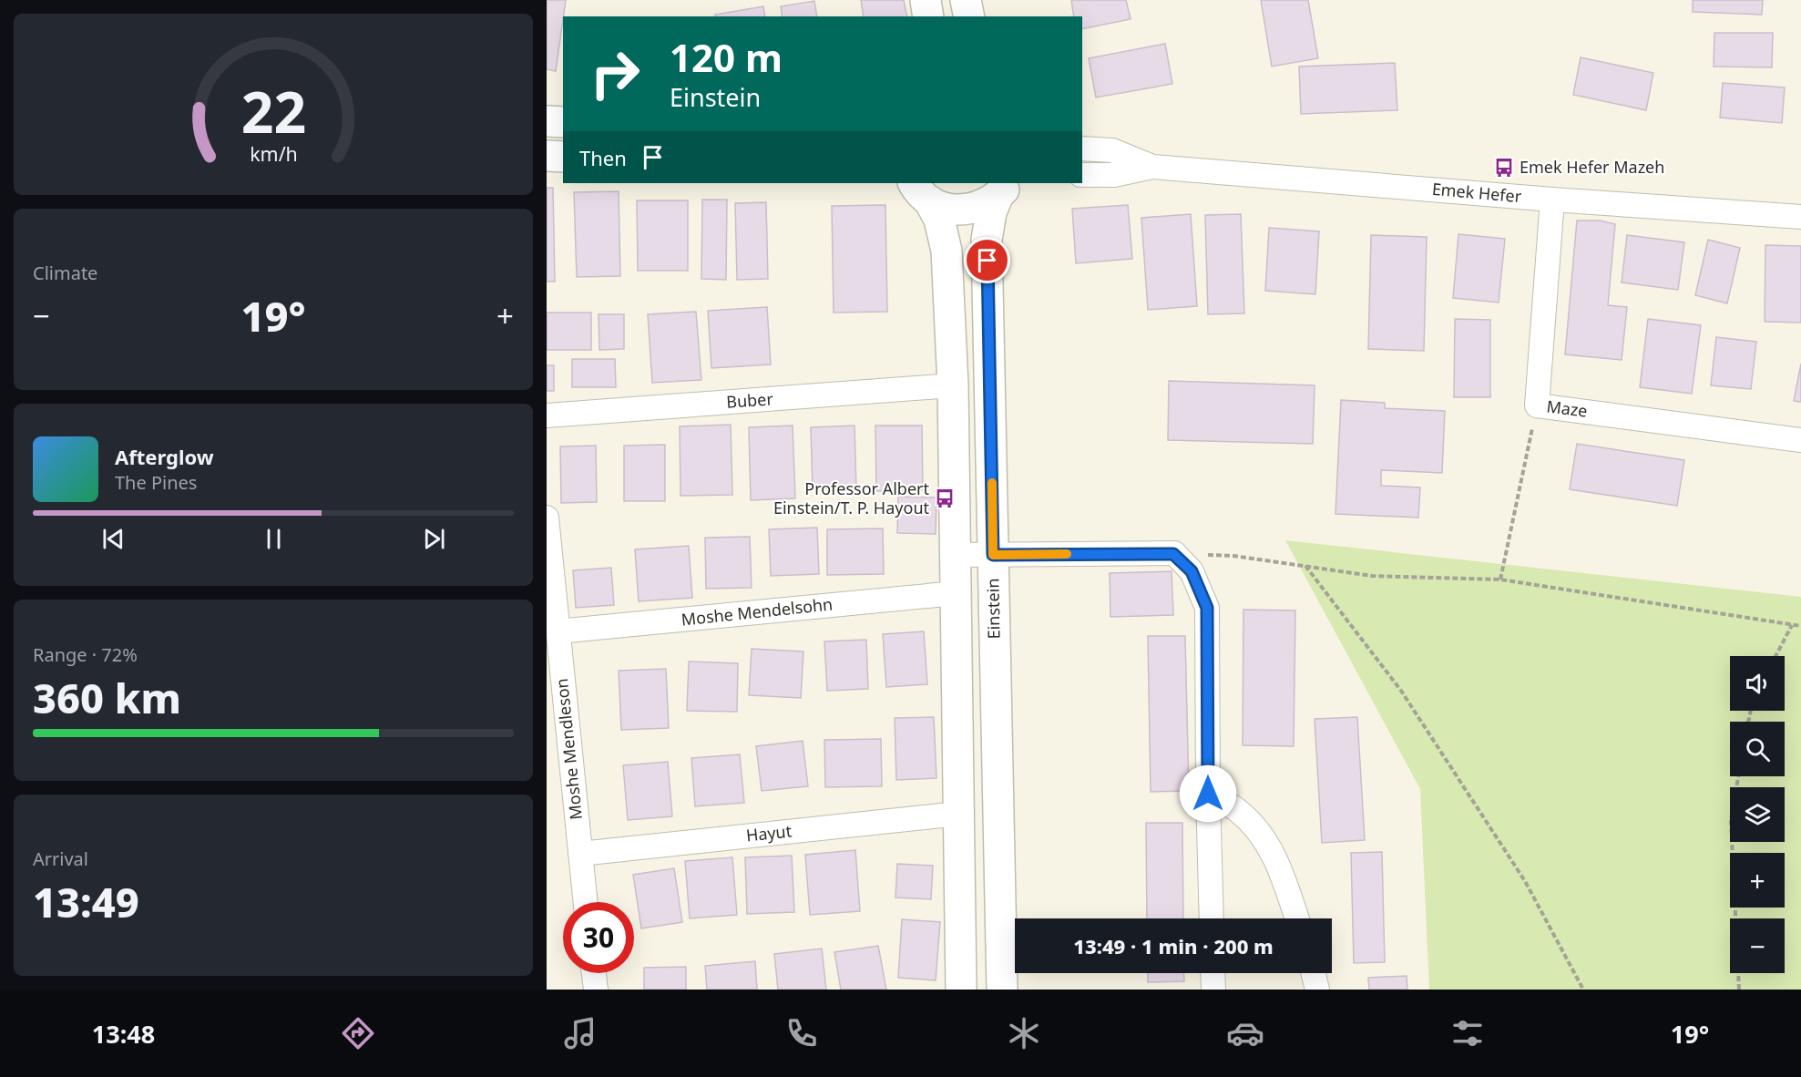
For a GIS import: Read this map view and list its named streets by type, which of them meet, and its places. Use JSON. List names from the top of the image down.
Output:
{
  "streets": {
    "main road": ["Einstein"],
    "street": [
      "Emek Hefer",
      "Buber",
      "Maze",
      "Moshe Mendelsohn",
      "Moshe Mendleson",
      "Hayut"
    ]
  },
  "crossings": [
    ["Emek Hefer", "Maze"],
    ["Moshe Mendelsohn", "Moshe Mendleson"],
    ["Moshe Mendleson", "Hayut"]
  ],
  "places": {
    "bus stop": ["Emek Hefer Mazeh", "Professor Albert Einstein/T. P. Hayout"]
  },
  "page": {
    "turn": ["120 m", "Einstein"],
    "then": "Then",
    "tile": [
      "Climate",
      ["Range · 72%", "360 km"],
      ["Arrival", "13:49"]
    ],
    "heat": ["−", "19°", "+"],
    "song": ["Afterglow", "The Pines"],
    "map_buttons": ["+", "−"],
    "limit": "30",
    "trip": "13:49 · 1 min · 200 m",
    "tabs": ["13:48", "19°"],
    "gauge": ["22", "km/h"]
  }
}
